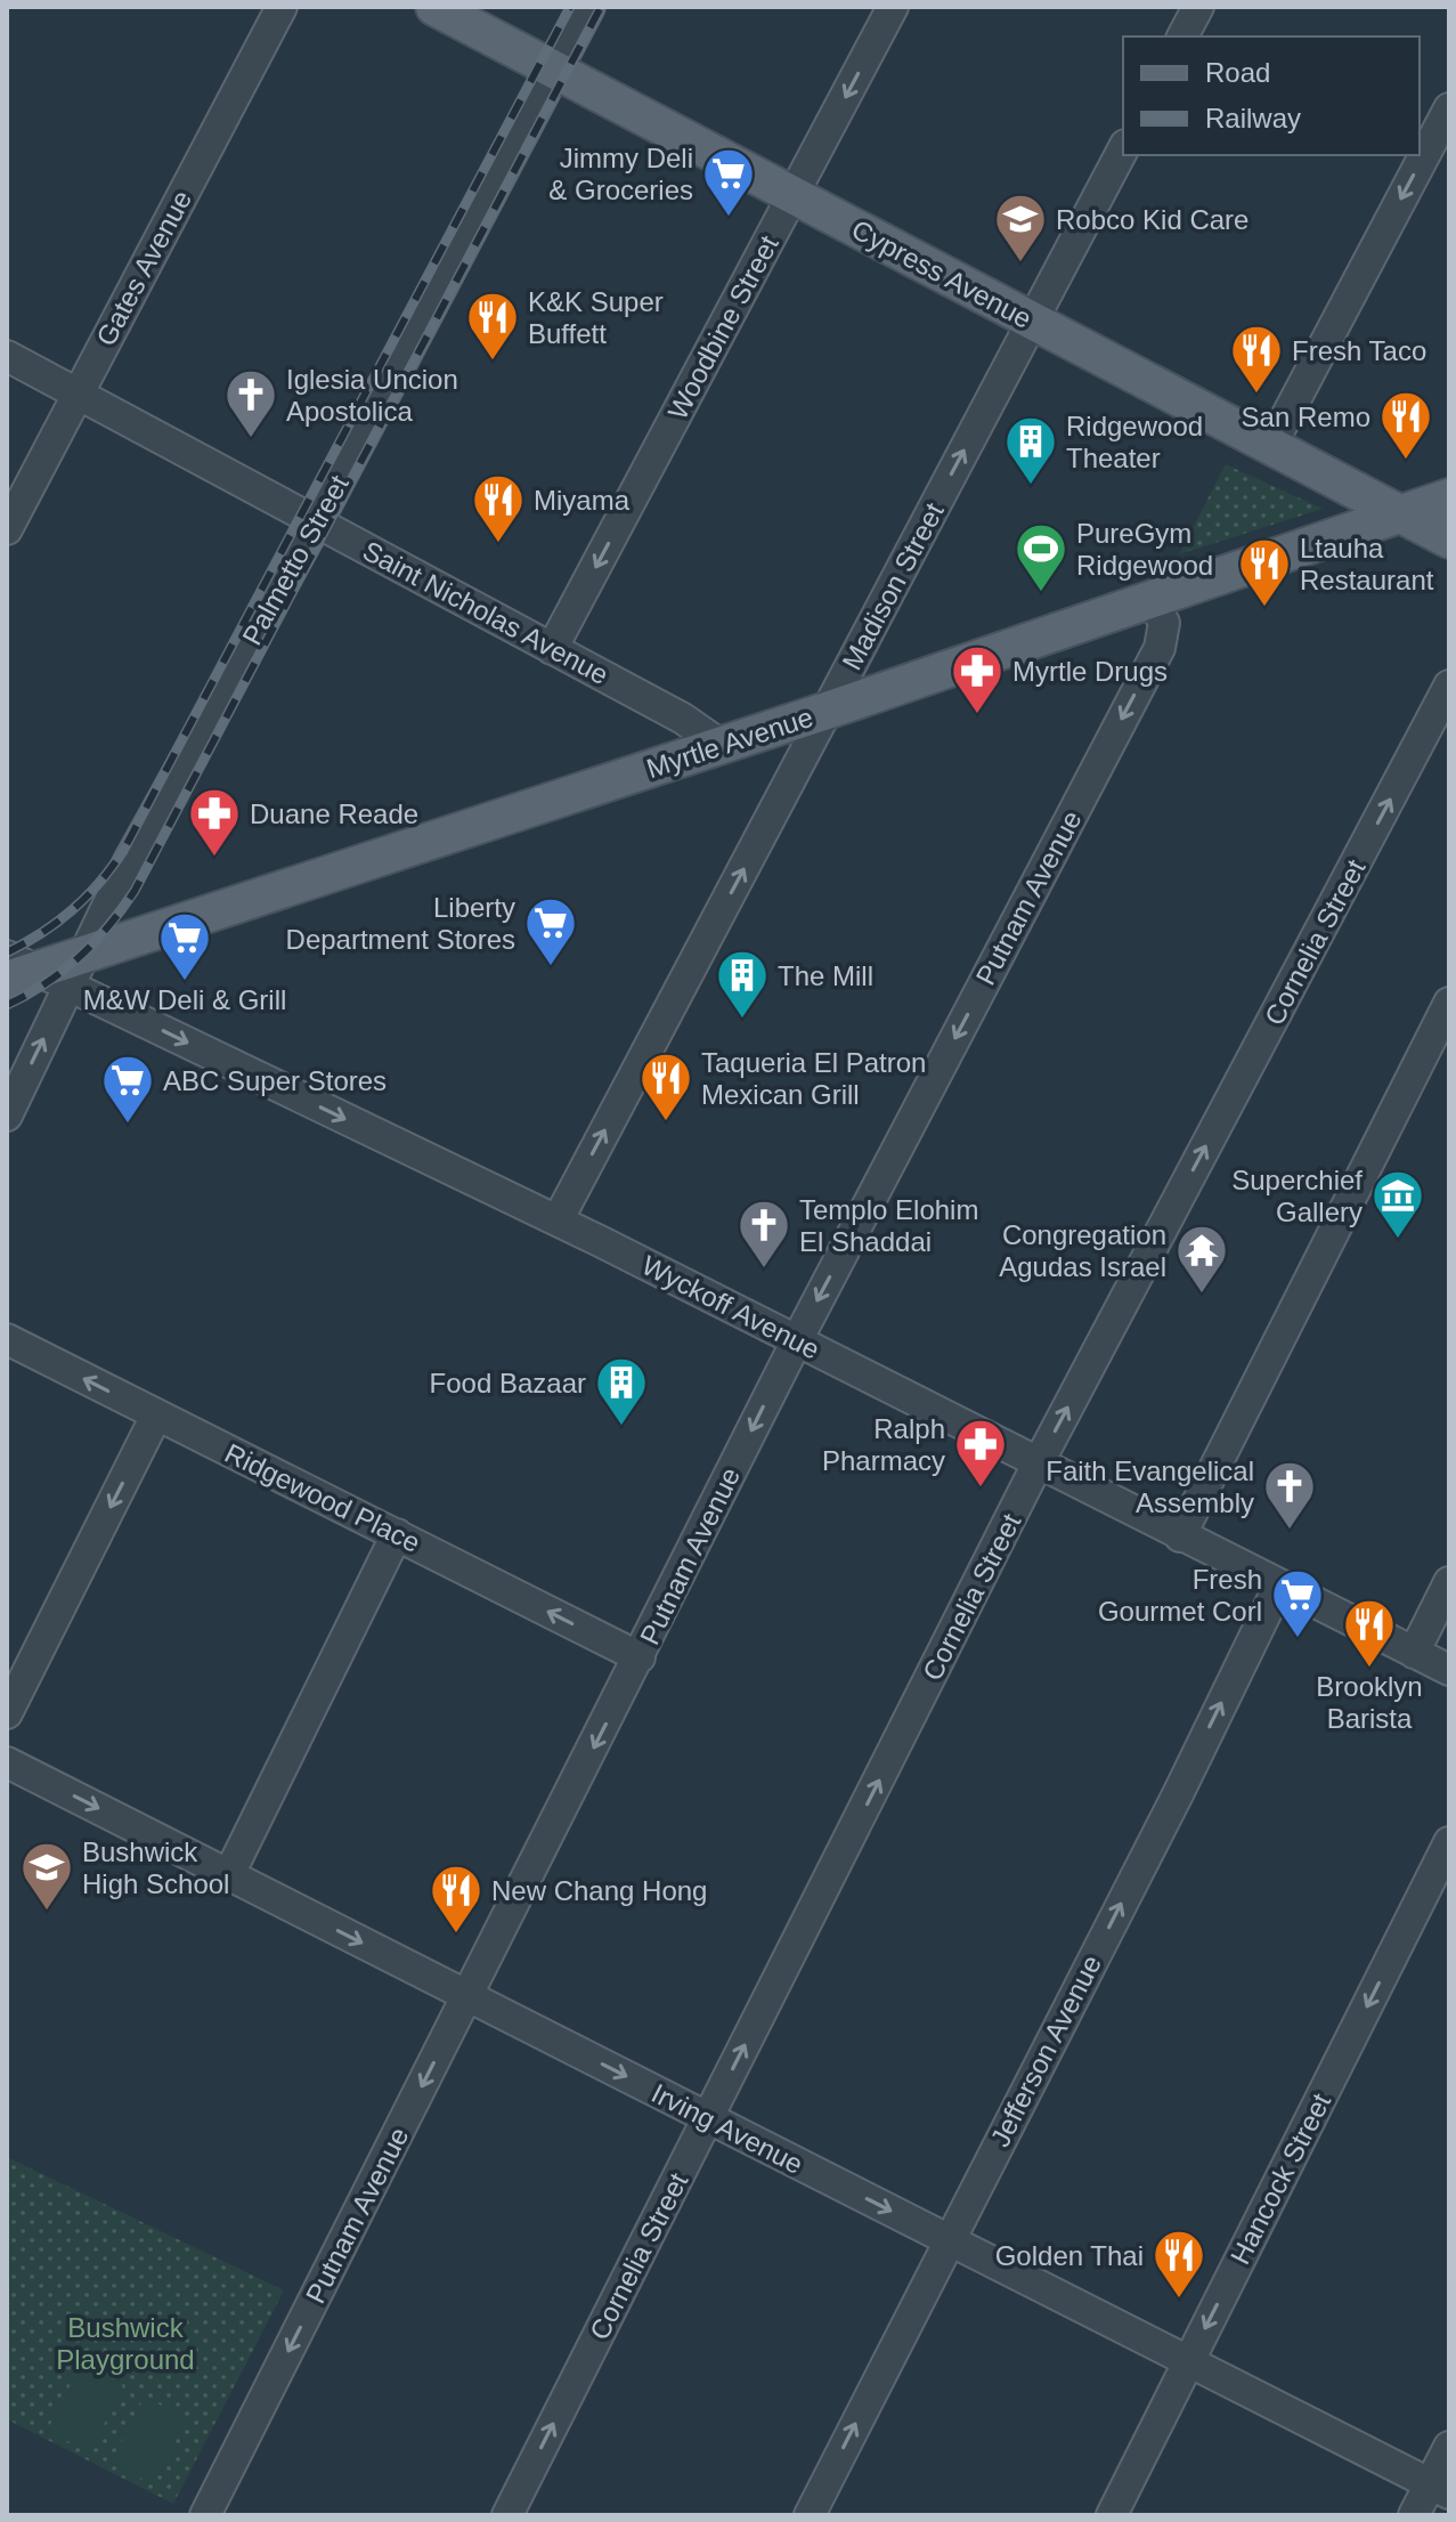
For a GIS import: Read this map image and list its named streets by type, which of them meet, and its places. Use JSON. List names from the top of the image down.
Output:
{
  "streets": {
    "main road": ["Cypress Avenue", "Myrtle Avenue"],
    "street": [
      "Gates Avenue",
      "Woodbine Street",
      "Palmetto Street",
      "Madison Street",
      "Saint Nicholas Avenue",
      "Putnam Avenue",
      "Cornelia Street",
      "Wyckoff Avenue",
      "Ridgewood Place",
      "Jefferson Avenue",
      "Irving Avenue",
      "Hancock Street"
    ]
  },
  "crossings": [
    ["Gates Avenue", "Saint Nicholas Avenue"],
    ["Cypress Avenue", "Woodbine Street"],
    ["Cypress Avenue", "Palmetto Street"],
    ["Cypress Avenue", "Madison Street"],
    ["Cypress Avenue", "Myrtle Avenue"],
    ["Woodbine Street", "Saint Nicholas Avenue"],
    ["Palmetto Street", "Saint Nicholas Avenue"],
    ["Palmetto Street", "Myrtle Avenue"],
    ["Palmetto Street", "Wyckoff Avenue"],
    ["Madison Street", "Myrtle Avenue"],
    ["Madison Street", "Wyckoff Avenue"],
    ["Saint Nicholas Avenue", "Myrtle Avenue"],
    ["Myrtle Avenue", "Putnam Avenue"],
    ["Myrtle Avenue", "Wyckoff Avenue"],
    ["Putnam Avenue", "Wyckoff Avenue"],
    ["Putnam Avenue", "Ridgewood Place"],
    ["Putnam Avenue", "Irving Avenue"],
    ["Cornelia Street", "Wyckoff Avenue"],
    ["Cornelia Street", "Irving Avenue"],
    ["Wyckoff Avenue", "Jefferson Avenue"],
    ["Jefferson Avenue", "Irving Avenue"],
    ["Irving Avenue", "Hancock Street"]
  ],
  "one_way": [
    "Woodbine Street",
    "Madison Street",
    "Putnam Avenue",
    "Cornelia Street",
    "Wyckoff Avenue",
    "Ridgewood Place",
    "Jefferson Avenue",
    "Irving Avenue",
    "Hancock Street"
  ],
  "parks": ["Bushwick Playground"],
  "places": {
    "supermarket": [
      "Jimmy Deli & Groceries",
      "Liberty Department Stores",
      "M&W Deli & Grill",
      "ABC Super Stores",
      "Fresh Gourmet Corl"
    ],
    "school or university": ["Robco Kid Care", "Bushwick High School"],
    "restaurant": [
      "K&K Super Buffett",
      "Fresh Taco",
      "San Remo",
      "Miyama",
      "Ltauha Restaurant",
      "Taqueria El Patron Mexican Grill",
      "Brooklyn Barista",
      "New Chang Hong",
      "Golden Thai"
    ],
    "church": ["Iglesia Uncion Apostolica", "Templo Elohim El Shaddai", "Faith Evangelical Assembly"],
    "building": ["Ridgewood Theater", "The Mill", "Food Bazaar"],
    "sports": ["PureGym Ridgewood"],
    "pharmacy": ["Myrtle Drugs", "Duane Reade", "Ralph Pharmacy"],
    "museum": ["Superchief Gallery"],
    "temple": ["Congregation Agudas Israel"]
  },
  "legend": ["Road", "Railway"]
}
